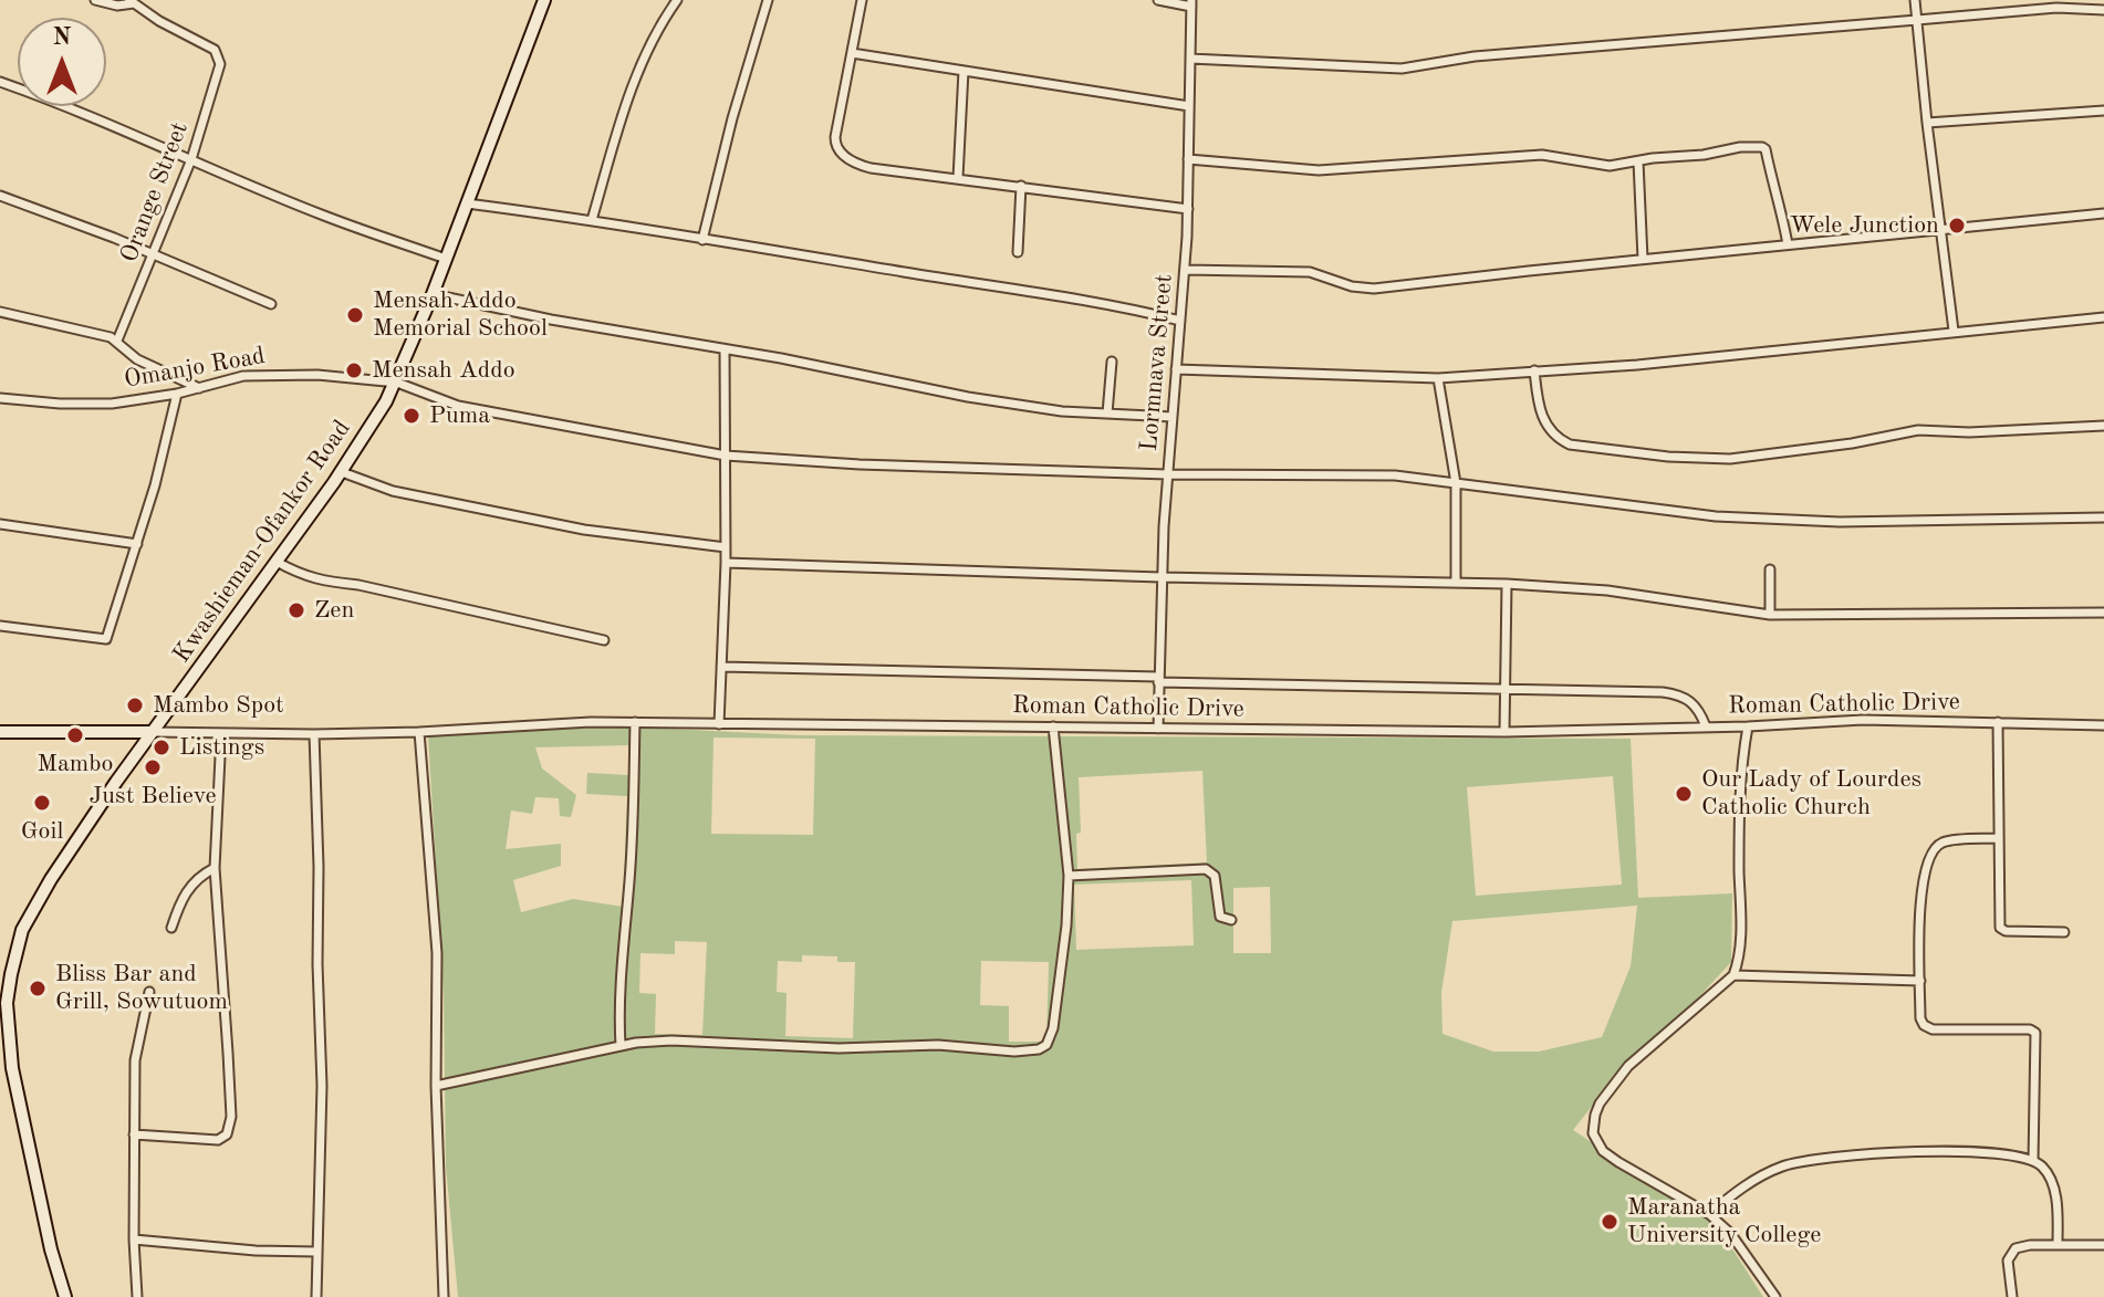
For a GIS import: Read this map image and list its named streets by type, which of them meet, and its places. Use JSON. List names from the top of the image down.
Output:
{
  "streets": {
    "main road": ["Kwashieman-Ofankor Road"],
    "street": [
      "Orange Street",
      "Lormnava Street",
      "Omanjo Road",
      "Roman Catholic Drive"
    ]
  },
  "crossings": [
    ["Lormnava Street", "Omanjo Road"],
    ["Lormnava Street", "Roman Catholic Drive"],
    ["Omanjo Road", "Kwashieman-Ofankor Road"],
    ["Kwashieman-Ofankor Road", "Roman Catholic Drive"]
  ],
  "places": [
    "Wele Junction",
    "Mensah Addo Memorial School",
    "Mensah Addo",
    "Puma",
    "Zen",
    "Mambo Spot",
    "Mambo",
    "Listings",
    "Just Believe",
    "Our Lady of Lourdes Catholic Church",
    "Goil",
    "Bliss Bar and Grill, Sowutuom",
    "Maranatha University College"
  ],
  "north": "top"
}
